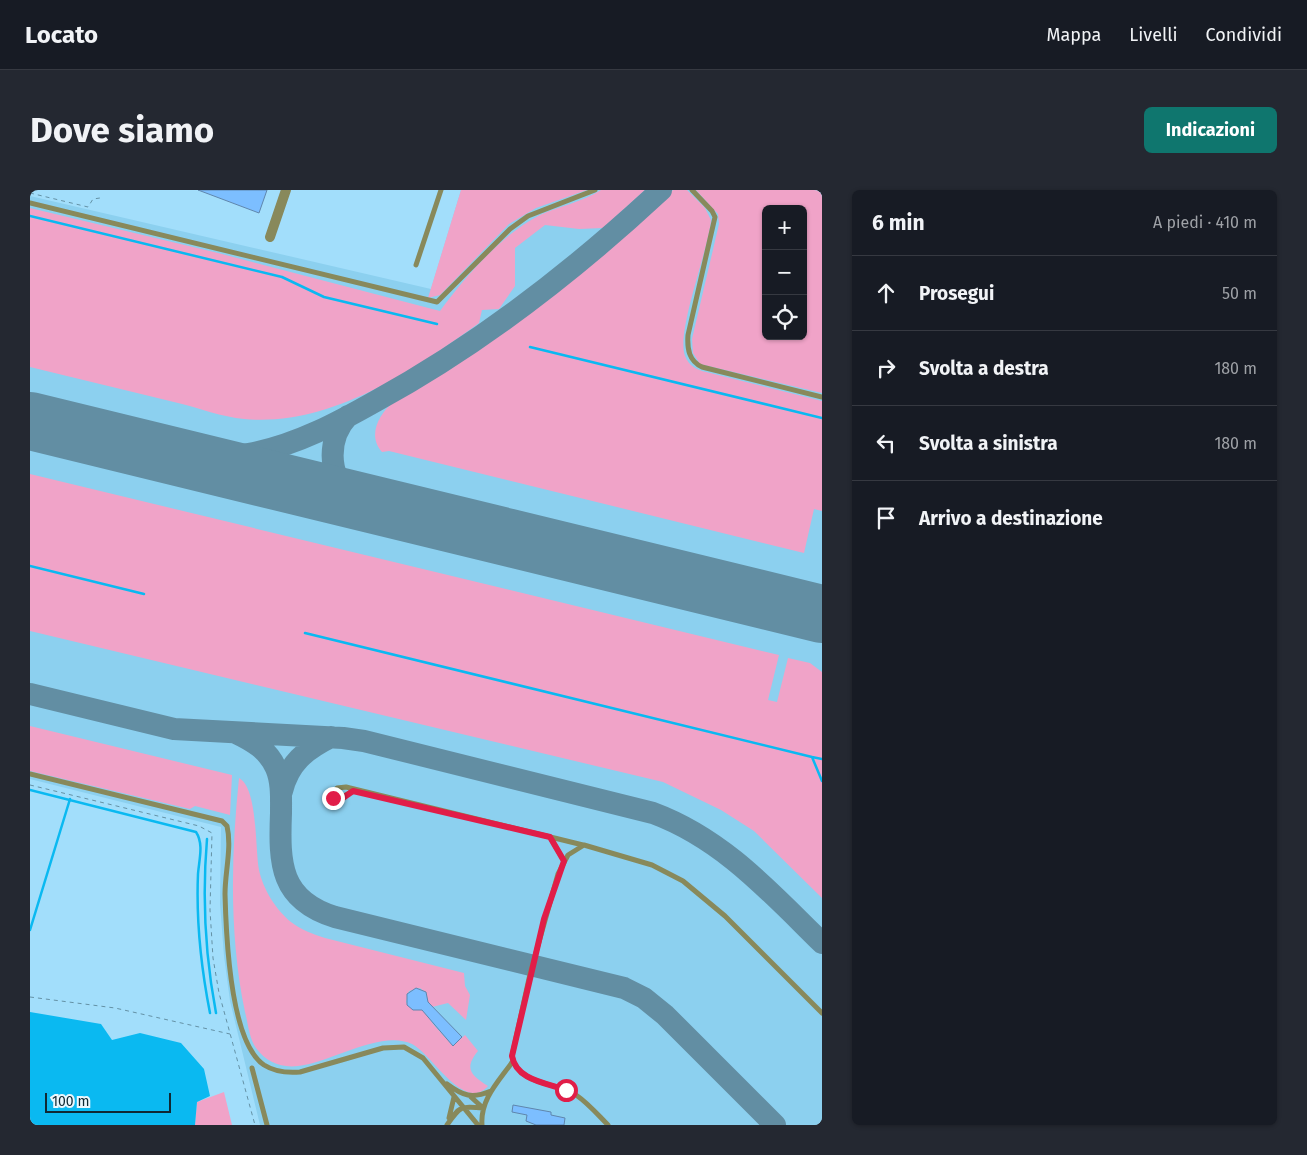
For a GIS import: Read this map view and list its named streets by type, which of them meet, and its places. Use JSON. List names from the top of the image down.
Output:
{
  "scale_bar": "100 m",
  "page": {
    "header": "Locato",
    "nav": ["Mappa", "Livelli", "Condividi"],
    "buttons": "Indicazioni",
    "title": "Dove siamo",
    "heading": ["6 min", "A piedi · 410 m"],
    "map_buttons": ["+", "−"],
    "list": [
      ["Prosegui", "50 m"],
      ["Svolta a destra", "180 m"],
      ["Svolta a sinistra", "180 m"],
      "Arrivo a destinazione"
    ],
    "scale": "100 m"
  }
}
